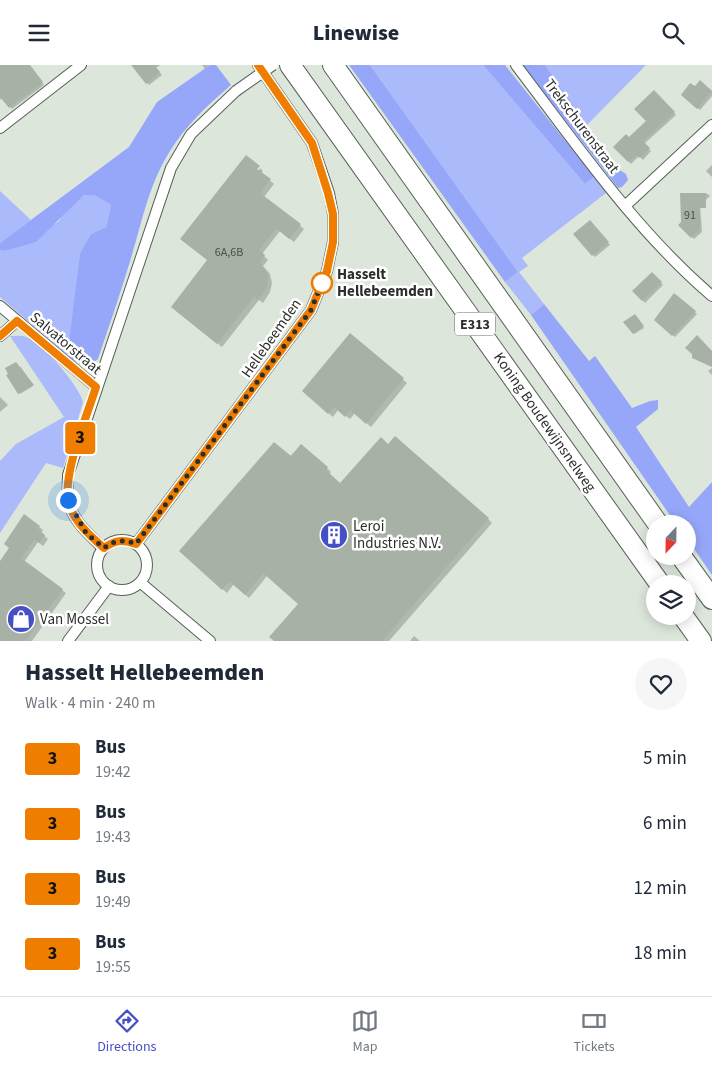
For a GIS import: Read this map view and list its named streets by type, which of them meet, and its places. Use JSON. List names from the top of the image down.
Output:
{
  "streets": {
    "highway": ["E313", "Koning Boudewijnsnelweg"],
    "street": ["Trekschurenstraat", "Hellebeemden", "Salvatorstraat"]
  },
  "places": {
    "other": ["Hasselt Hellebeemden"],
    "building": ["Leroi Industries N.V."],
    "shop": ["Van Mossel"]
  },
  "lines": ["bus line 3"],
  "house_numbers": ["91", "6A,6B"],
  "north": "bottom",
  "page": {
    "header": "Linewise",
    "on_map": "3",
    "heading": ["Hasselt Hellebeemden", "Walk · 4 min · 240 m"],
    "list": [
      {
        "mark": "3",
        "name": "Bus",
        "note": "19:42",
        "value": "5 min"
      },
      {
        "mark": "3",
        "name": "Bus",
        "note": "19:43",
        "value": "6 min"
      },
      {
        "mark": "3",
        "name": "Bus",
        "note": "19:49",
        "value": "12 min"
      },
      {
        "mark": "3",
        "name": "Bus",
        "note": "19:55",
        "value": "18 min"
      }
    ],
    "tabs": ["Directions", "Map", "Tickets"]
  }
}
